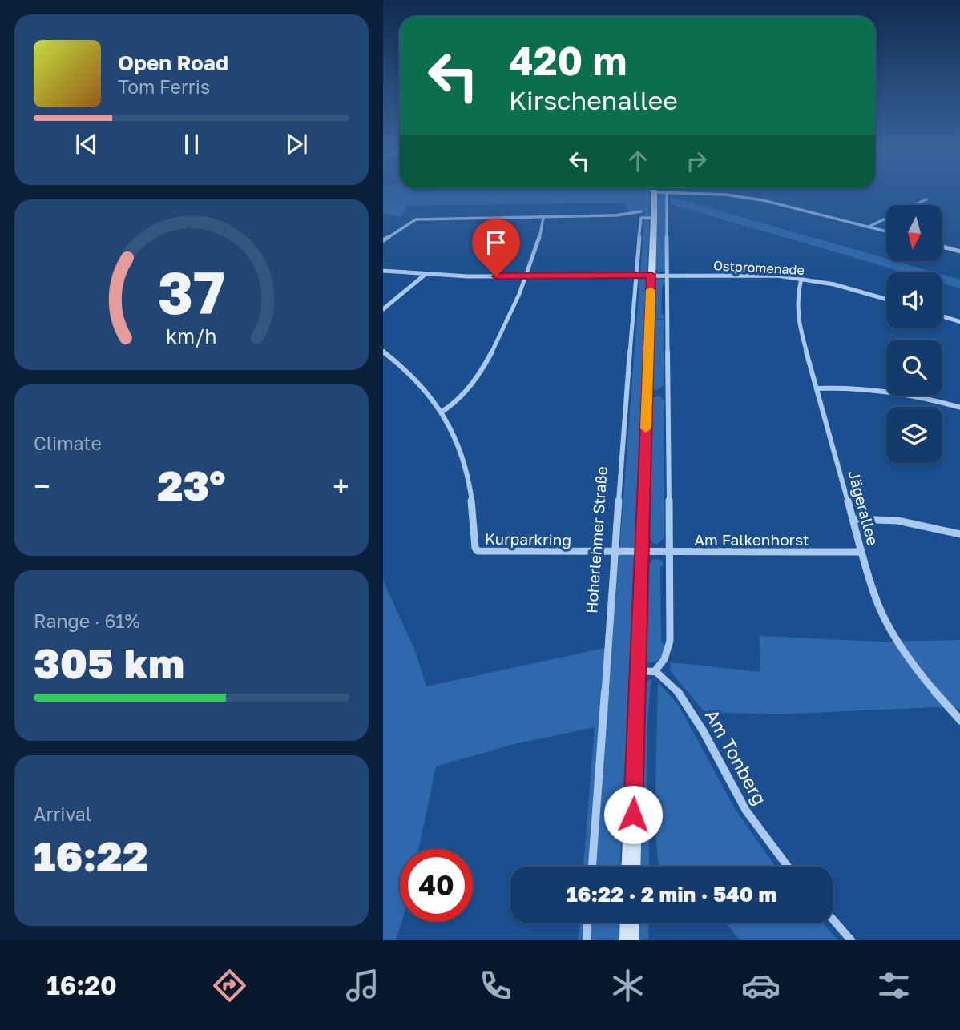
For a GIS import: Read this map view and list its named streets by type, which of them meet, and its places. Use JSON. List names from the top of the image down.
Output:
{
  "streets": {
    "street": [
      "Ostpromenade",
      "Jägerallee",
      "Kurparkring",
      "Am Falkenhorst",
      "Hoherlehmer Straße",
      "Am Tonberg"
    ]
  },
  "crossings": [
    ["Ostpromenade", "Jägerallee"],
    ["Ostpromenade", "Hoherlehmer Straße"],
    ["Jägerallee", "Am Falkenhorst"],
    ["Kurparkring", "Am Falkenhorst"],
    ["Kurparkring", "Hoherlehmer Straße"]
  ],
  "north": "bottom",
  "page": {
    "turn": ["420 m", "Kirschenallee"],
    "song": ["Open Road", "Tom Ferris"],
    "tile": [
      "Climate",
      ["Range · 61%", "305 km"],
      ["Arrival", "16:22"]
    ],
    "heat": ["−", "23°", "+"],
    "limit": "40",
    "trip": "16:22 · 2 min · 540 m",
    "tabs": "16:20",
    "gauge": ["37", "km/h"]
  }
}
